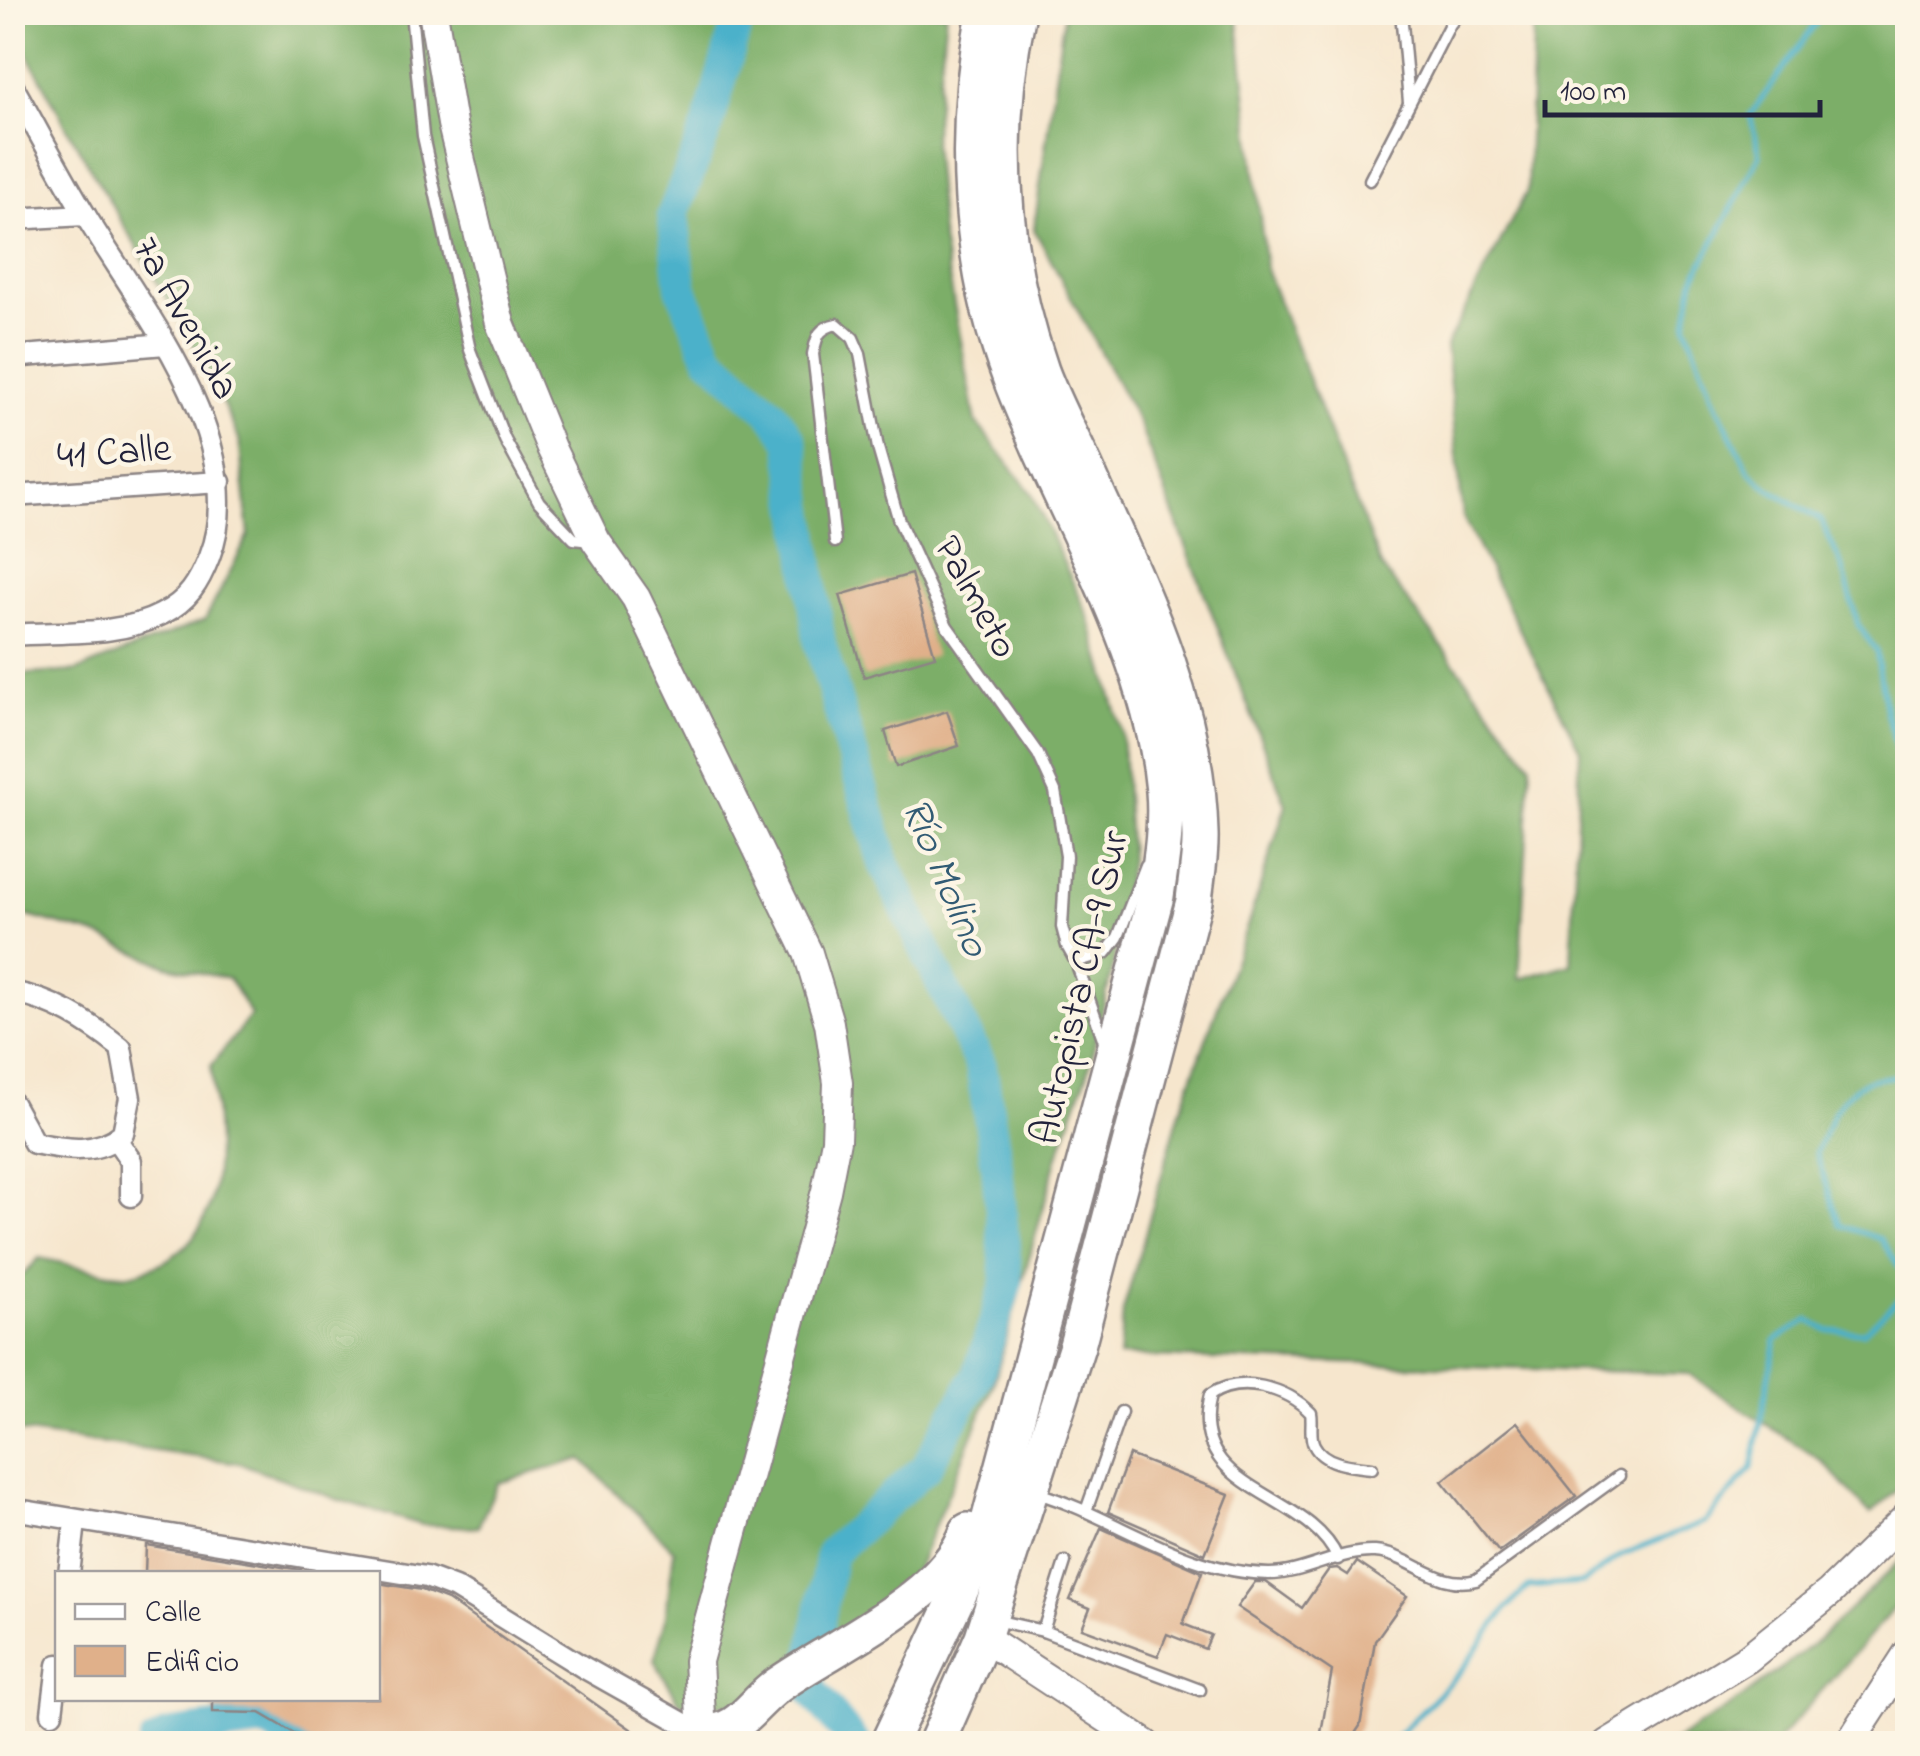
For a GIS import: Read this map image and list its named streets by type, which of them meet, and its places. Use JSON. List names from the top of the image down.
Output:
{
  "streets": {
    "highway": ["Autopista CA-9 Sur"],
    "street": ["7a Avenida", "41 Calle"],
    "lane": ["Palmeto"]
  },
  "crossings": [
    ["7a Avenida", "41 Calle"]
  ],
  "water": ["Río Molino"],
  "legend": ["Calle", "Edificio"],
  "scale_bar": "100 m"
}
